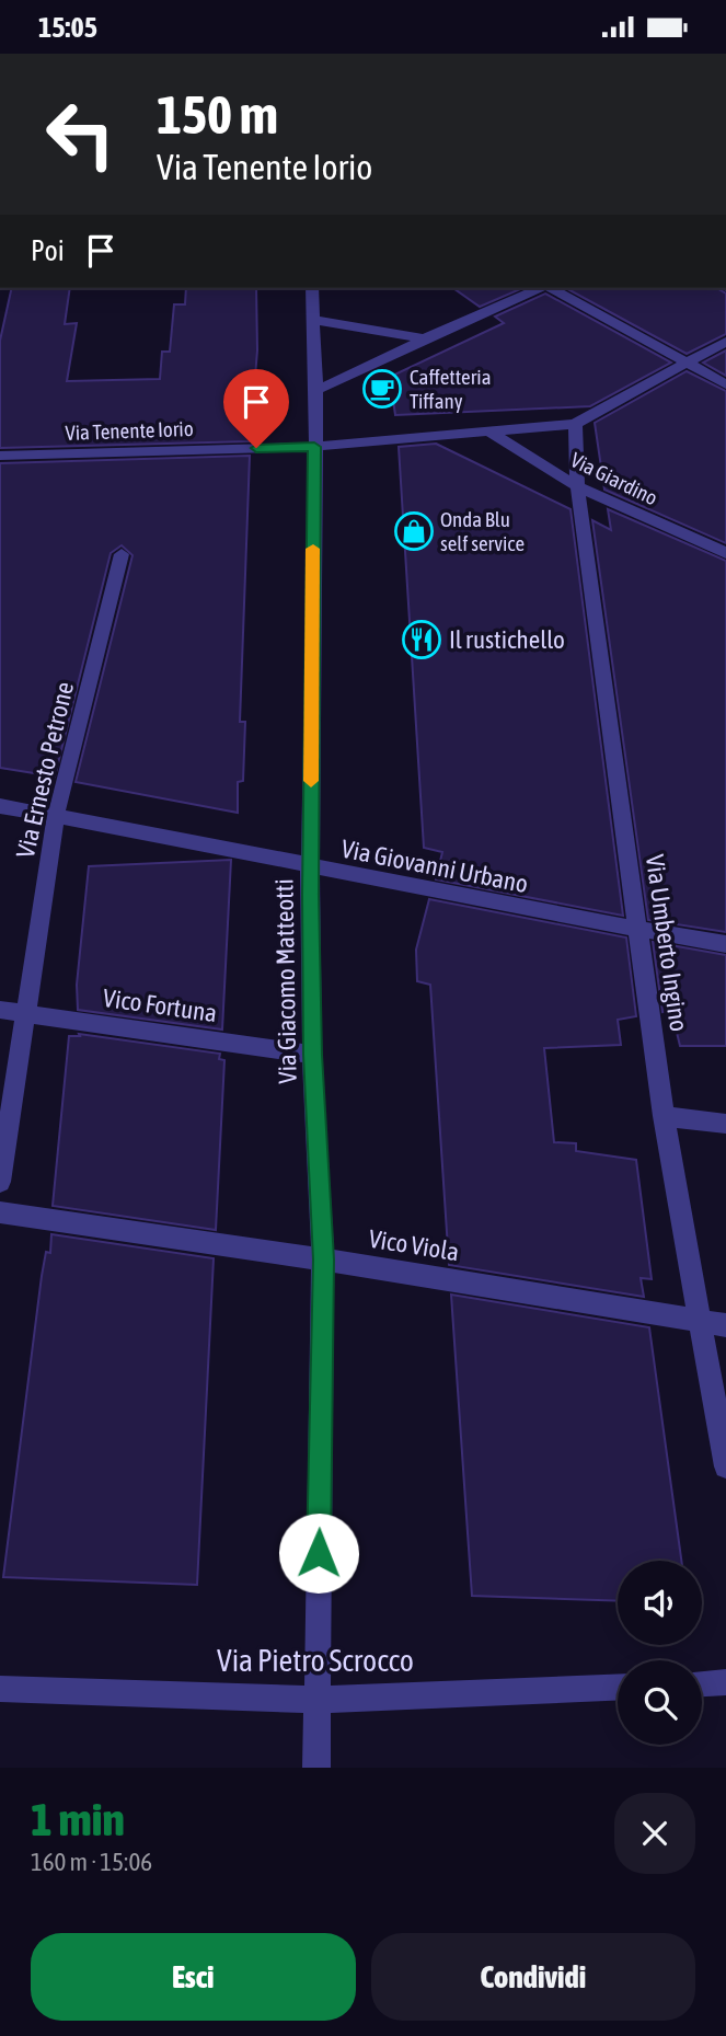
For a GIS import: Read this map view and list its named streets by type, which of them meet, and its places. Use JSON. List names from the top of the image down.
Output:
{
  "streets": {
    "street": [
      "Via Tenente Iorio",
      "Via Giardino",
      "Via Ernesto Petrone",
      "Via Giovanni Urbano",
      "Via Umberto Ingino",
      "Via Giacomo Matteotti",
      "Vico Fortuna",
      "Vico Viola",
      "Via Pietro Scrocco"
    ]
  },
  "crossings": [
    ["Via Tenente Iorio", "Via Giardino"],
    ["Via Tenente Iorio", "Via Umberto Ingino"],
    ["Via Tenente Iorio", "Via Giacomo Matteotti"],
    ["Via Giardino", "Via Umberto Ingino"],
    ["Via Ernesto Petrone", "Via Giovanni Urbano"],
    ["Via Ernesto Petrone", "Vico Fortuna"],
    ["Via Giovanni Urbano", "Via Umberto Ingino"],
    ["Via Giovanni Urbano", "Via Giacomo Matteotti"],
    ["Via Umberto Ingino", "Vico Viola"],
    ["Via Giacomo Matteotti", "Vico Fortuna"],
    ["Via Giacomo Matteotti", "Vico Viola"],
    ["Via Giacomo Matteotti", "Via Pietro Scrocco"]
  ],
  "places": {
    "cafe": ["Caffetteria Tiffany"],
    "shop": ["Onda Blu self service"],
    "restaurant": ["Il rustichello"]
  },
  "page": {
    "status": "15:05",
    "turn": ["150 m", "Via Tenente Iorio"],
    "then": "Poi",
    "heading": ["1 min", "160 m · 15:06"],
    "buttons": ["Esci", "Condividi"]
  }
}
